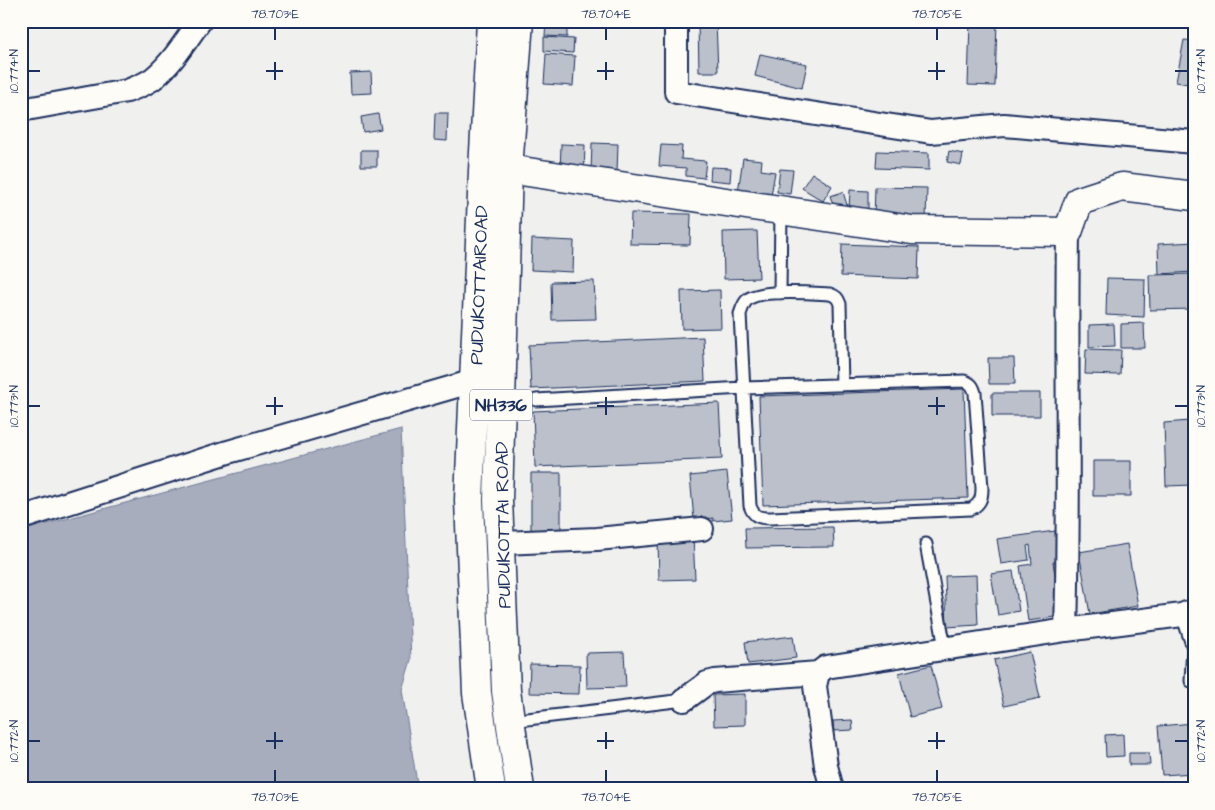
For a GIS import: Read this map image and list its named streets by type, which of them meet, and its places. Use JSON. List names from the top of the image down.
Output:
{
  "streets": {
    "main road": ["PUDUKOTTAIROAD", "NH336", "PUDUKOTTAI ROAD"]
  },
  "crossings": [
    ["PUDUKOTTAIROAD", "PUDUKOTTAI ROAD"]
  ],
  "coordinates": [
    "78.703°E",
    "78.704°E",
    "78.705°E",
    "10.774°N",
    "10.773°N",
    "10.772°N"
  ]
}
